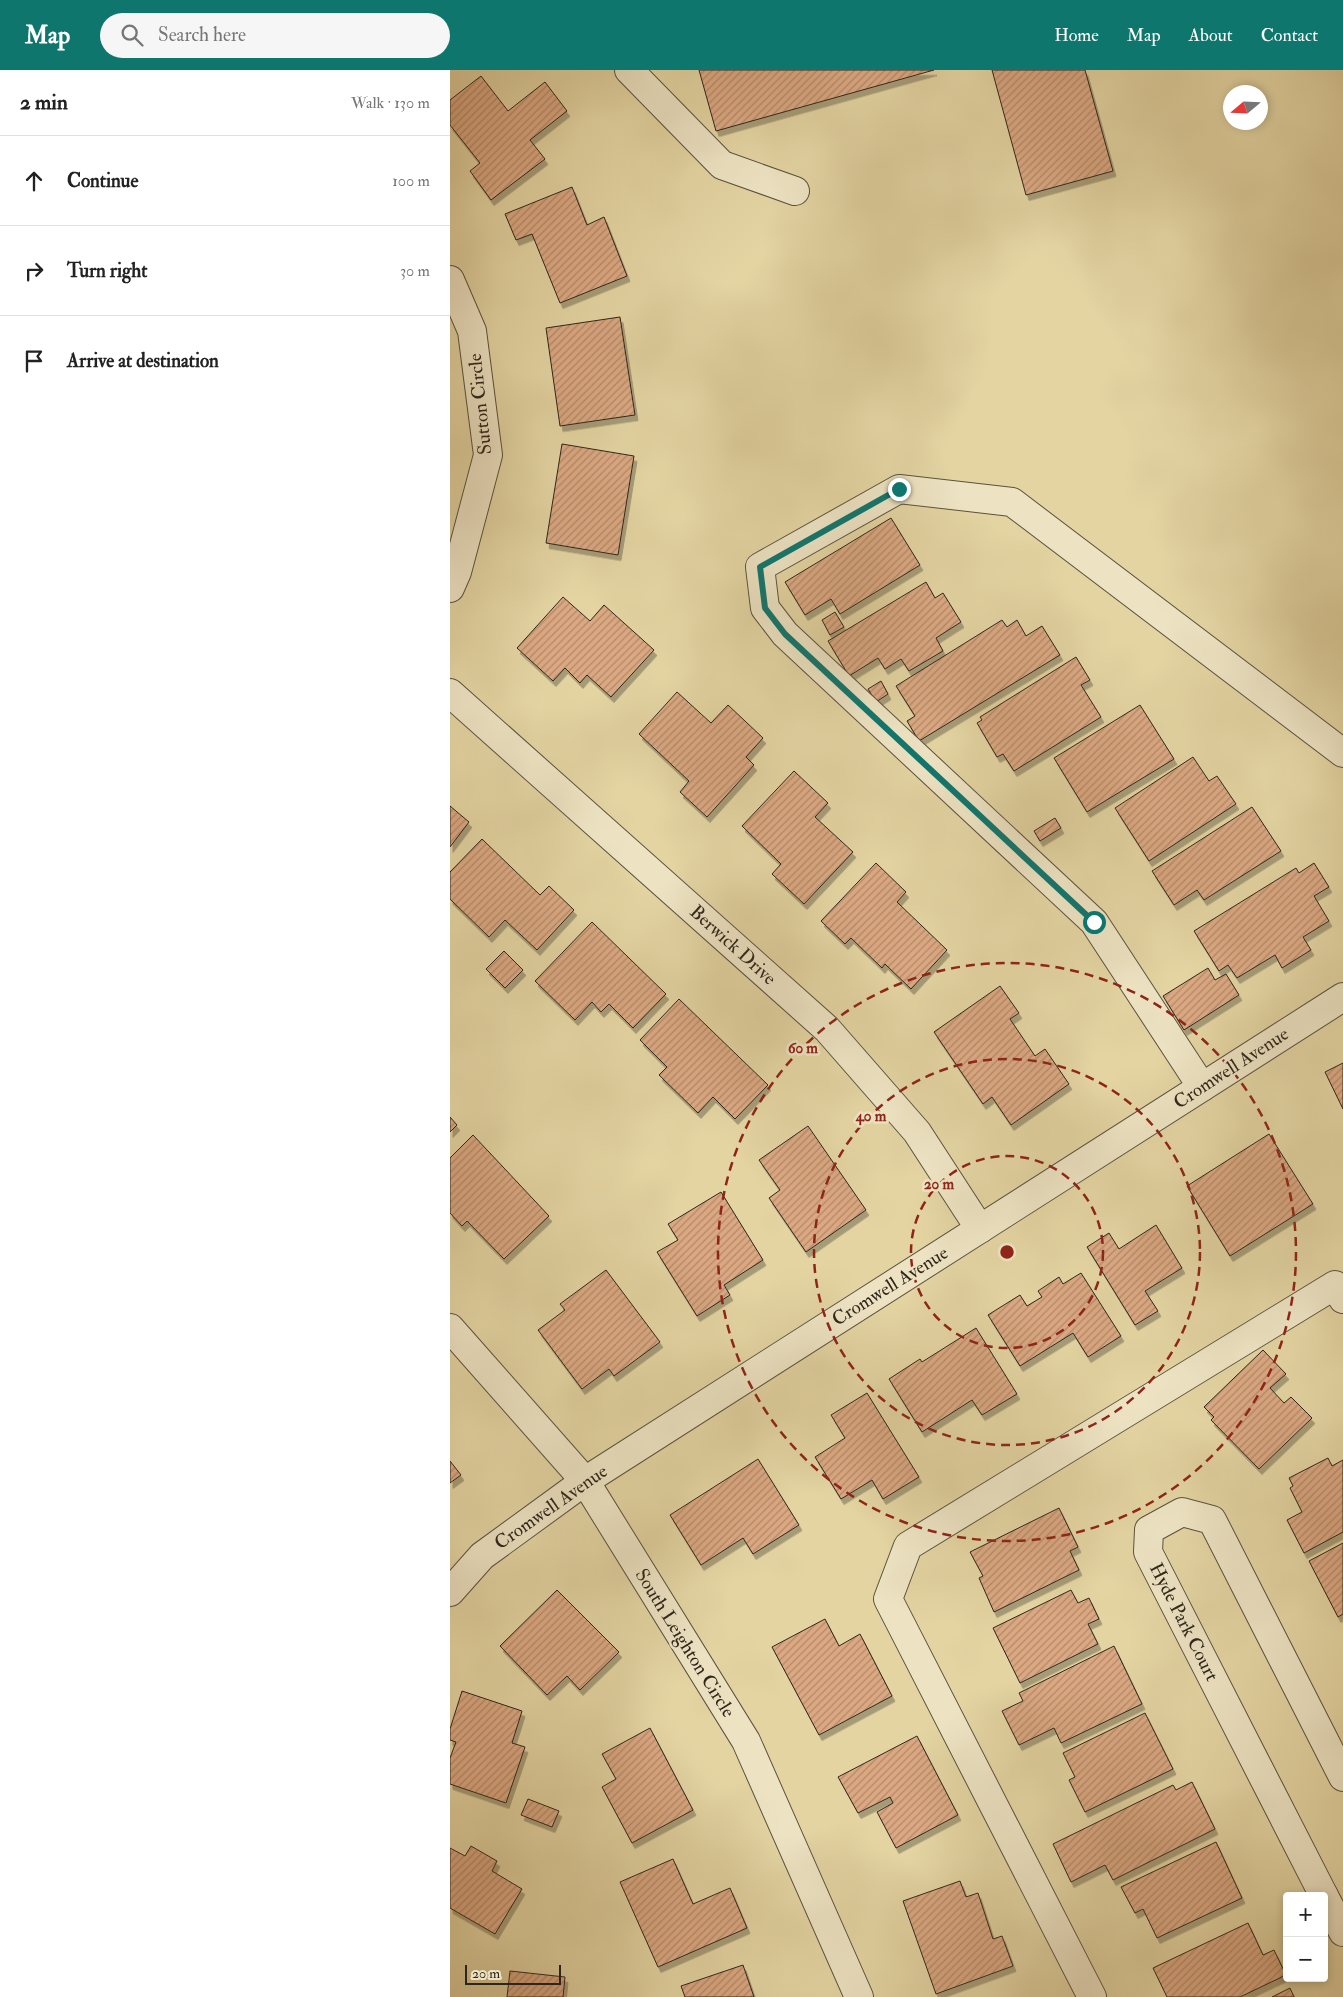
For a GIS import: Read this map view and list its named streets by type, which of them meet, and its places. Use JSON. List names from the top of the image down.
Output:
{
  "streets": {
    "street": [
      "Sutton Circle",
      "Berwick Drive",
      "Cromwell Avenue",
      "Hyde Park Court",
      "South Leighton Circle"
    ]
  },
  "crossings": [
    ["Berwick Drive", "Cromwell Avenue"],
    ["Cromwell Avenue", "South Leighton Circle"]
  ],
  "scale_bar": "20 m",
  "north": "left",
  "page": {
    "header": "Map",
    "search": "Search here",
    "nav": [
      "Home",
      "Map",
      "About",
      "Contact"
    ],
    "heading": ["2 min", "Walk · 130 m"],
    "list": [
      ["Continue", "100 m"],
      ["Turn right", "30 m"],
      "Arrive at destination"
    ],
    "map_buttons": ["+", "−"],
    "scale": "20 m"
  },
  "rings": ["60 m", "40 m", "20 m"]
}
